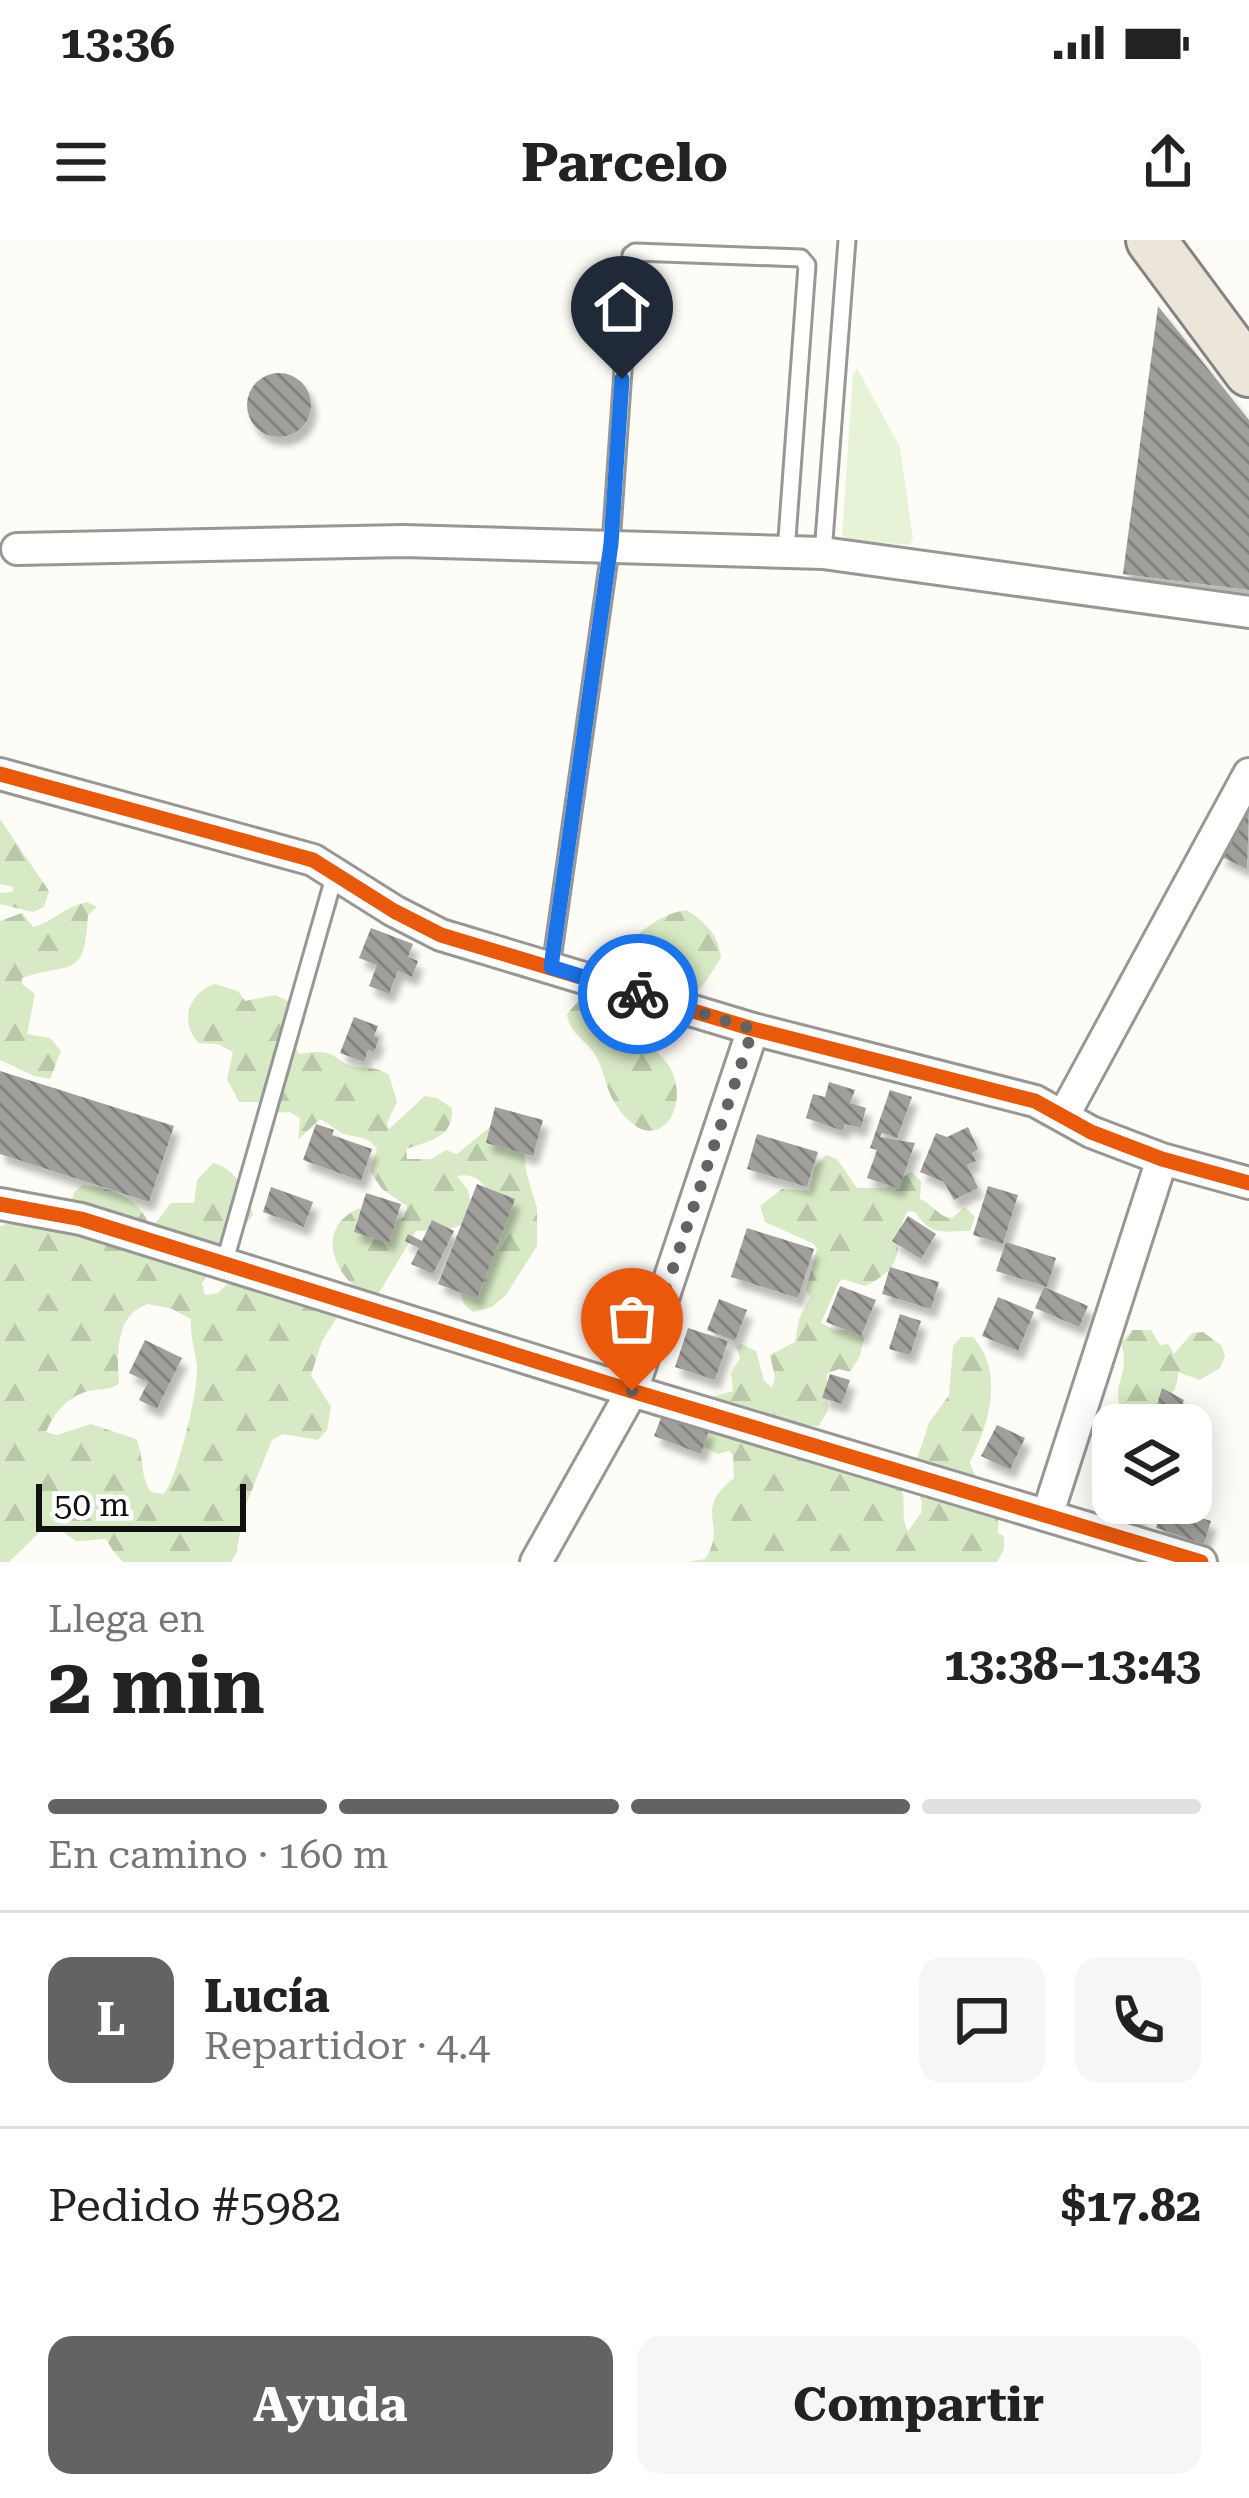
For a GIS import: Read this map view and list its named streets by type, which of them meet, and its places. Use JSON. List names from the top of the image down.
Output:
{
  "scale_bar": "50 m",
  "page": {
    "status": "13:36",
    "header": "Parcelo",
    "scale": "50 m",
    "heading": ["2 min", "Llega en", "13:38–13:43"],
    "panel": [
      "Lucía",
      "Repartidor · 4.4",
      "Pedido #5982",
      "$17.82"
    ],
    "bar": "En camino · 160 m",
    "round": "L",
    "buttons": ["Ayuda", "Compartir"]
  }
}
